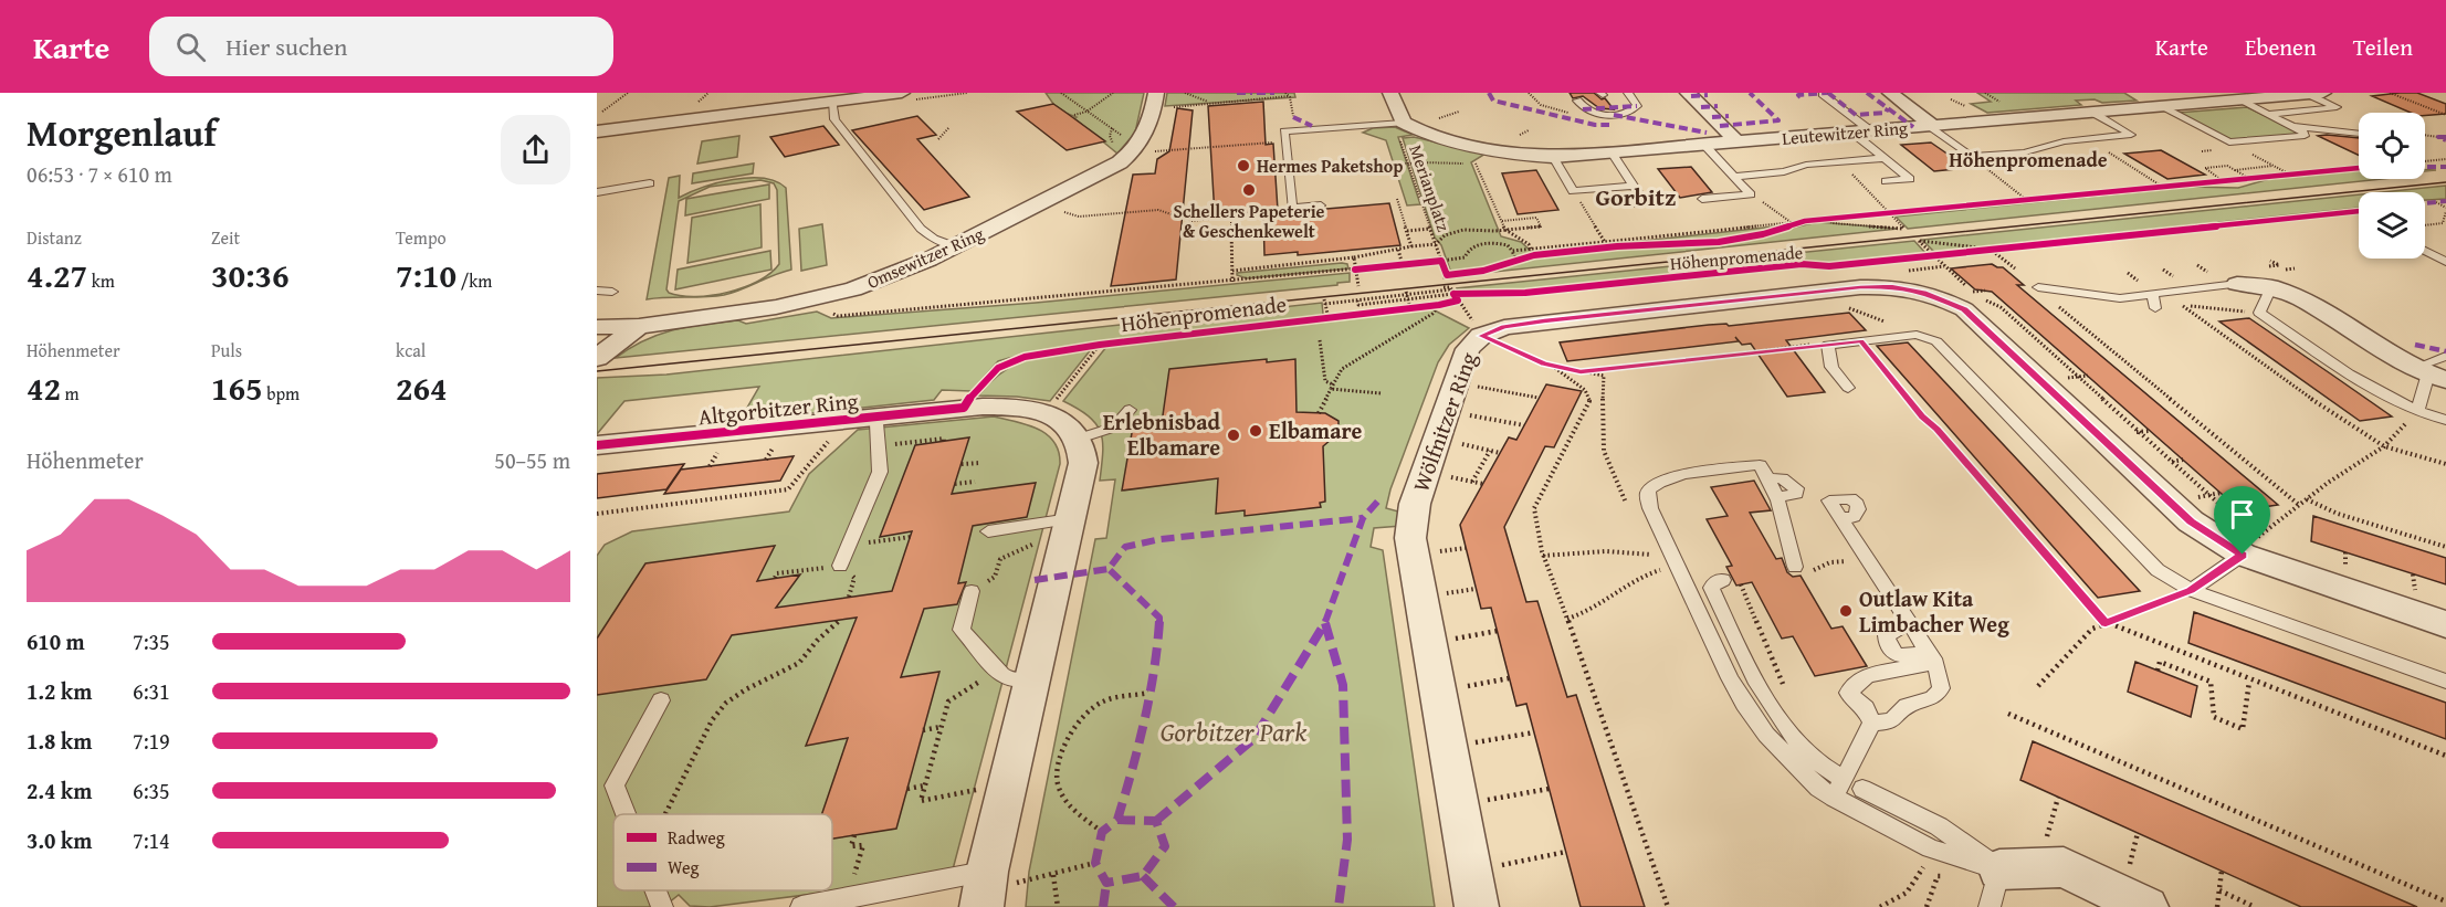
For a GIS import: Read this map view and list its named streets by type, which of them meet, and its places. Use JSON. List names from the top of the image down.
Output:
{
  "streets": {
    "street": [
      "Leutewitzer Ring",
      "Omsewitzer Ring",
      "Altgorbitzer Ring",
      "Wölfnitzer Ring"
    ],
    "path": ["Merianplatz"],
    "cycle path": ["Höhenpromenade"]
  },
  "crossings": [
    ["Leutewitzer Ring", "Merianplatz"],
    ["Merianplatz", "Höhenpromenade"]
  ],
  "districts": ["Höhenpromenade", "Gorbitz"],
  "parks": ["Gorbitzer Park"],
  "places": [
    "Hermes Paketshop",
    "Schellers Papeterie & Geschenkewelt",
    "Elbamare",
    "Erlebnisbad Elbamare",
    "Outlaw Kita Limbacher Weg"
  ],
  "legend": ["Radweg", "Weg"],
  "page": {
    "header": "Karte",
    "search": "Hier suchen",
    "nav": ["Karte", "Ebenen", "Teilen"],
    "heading": ["Morgenlauf", "06:53 · 7 × 610 m"],
    "stats": [
      ["Distanz", "4.27 km"],
      ["Zeit", "30:36"],
      ["Tempo", "7:10 /km"],
      ["Höhenmeter", "42 m"],
      ["Puls", "165 bpm"],
      ["kcal", "264"]
    ],
    "chart": ["Höhenmeter", "50–55 m"],
    "list": [
      {
        "name": "610 m",
        "note": "7:35"
      },
      {
        "name": "1.2 km",
        "note": "6:31"
      },
      {
        "name": "1.8 km",
        "note": "7:19"
      },
      {
        "name": "2.4 km",
        "note": "6:35"
      },
      {
        "name": "3.0 km",
        "note": "7:14"
      }
    ]
  }
}
